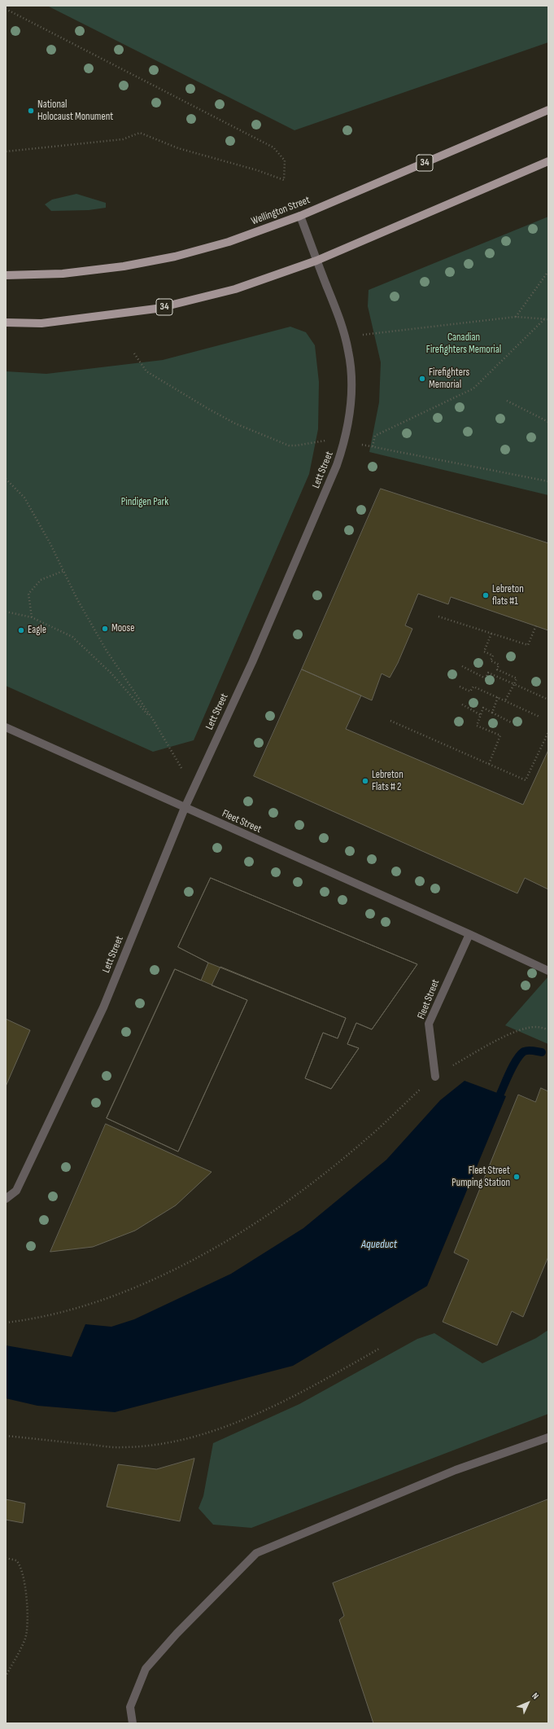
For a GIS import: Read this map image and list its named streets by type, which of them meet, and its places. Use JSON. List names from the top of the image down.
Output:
{
  "streets": {
    "main road": ["34", "Wellington Street"],
    "street": ["Lett Street", "Fleet Street"]
  },
  "crossings": [
    ["34", "Lett Street"],
    ["Wellington Street", "Lett Street"],
    ["Lett Street", "Fleet Street"]
  ],
  "water": ["Aqueduct"],
  "parks": ["Canadian Firefighters Memorial", "Pindigen Park"],
  "places": [
    "National Holocaust Monument",
    "Firefighters Memorial",
    "Lebreton flats #1",
    "Moose",
    "Eagle",
    "Lebreton Flats # 2",
    "Fleet Street Pumping Station"
  ],
  "north": "top right"
}
